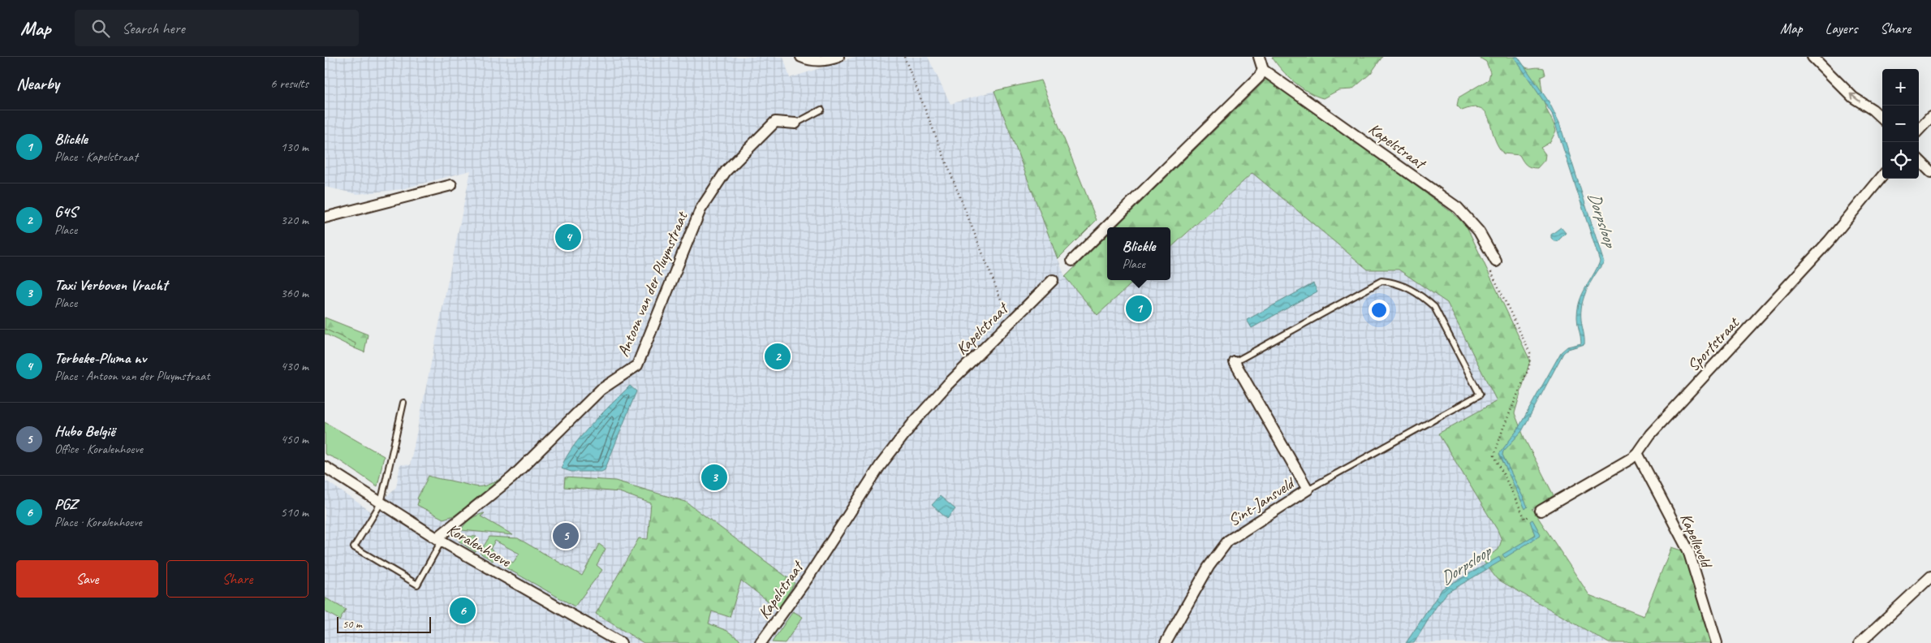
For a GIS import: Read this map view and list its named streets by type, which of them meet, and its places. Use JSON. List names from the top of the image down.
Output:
{
  "streets": {
    "street": [
      "Kapelstraat",
      "Antoon van der Pluymstraat",
      "Sportstraat",
      "Sint-Jansveld",
      "Kapelleveld",
      "Koralenhoeve"
    ]
  },
  "crossings": [
    ["Antoon van der Pluymstraat", "Koralenhoeve"],
    ["Sportstraat", "Kapelleveld"]
  ],
  "water": ["Dorpsloop"],
  "scale_bar": "50 m",
  "page": {
    "header": "Map",
    "search": "Search here",
    "nav": ["Map", "Layers", "Share"],
    "heading": ["Nearby", "6 results"],
    "map_buttons": ["+", "−"],
    "list": [
      {
        "mark": "1",
        "name": "Blickle",
        "note": "Place · Kapelstraat",
        "value": "130 m"
      },
      {
        "mark": "2",
        "name": "G4S",
        "note": "Place",
        "value": "320 m"
      },
      {
        "mark": "3",
        "name": "Taxi Verboven Vracht",
        "note": "Place",
        "value": "360 m"
      },
      {
        "mark": "4",
        "name": "Terbeke-Pluma nv",
        "note": "Place · Antoon van der Pluymstraat",
        "value": "430 m"
      },
      {
        "mark": "5",
        "name": "Hubo België",
        "note": "Office · Koralenhoeve",
        "value": "450 m"
      },
      {
        "mark": "6",
        "name": "PGZ",
        "note": "Place · Koralenhoeve",
        "value": "510 m"
      }
    ],
    "pins": [
      "4",
      "1",
      "2",
      "3",
      "5",
      "6"
    ],
    "popup": ["Blickle", "Place"],
    "buttons": ["Save", "Share"],
    "scale": "50 m"
  }
}
